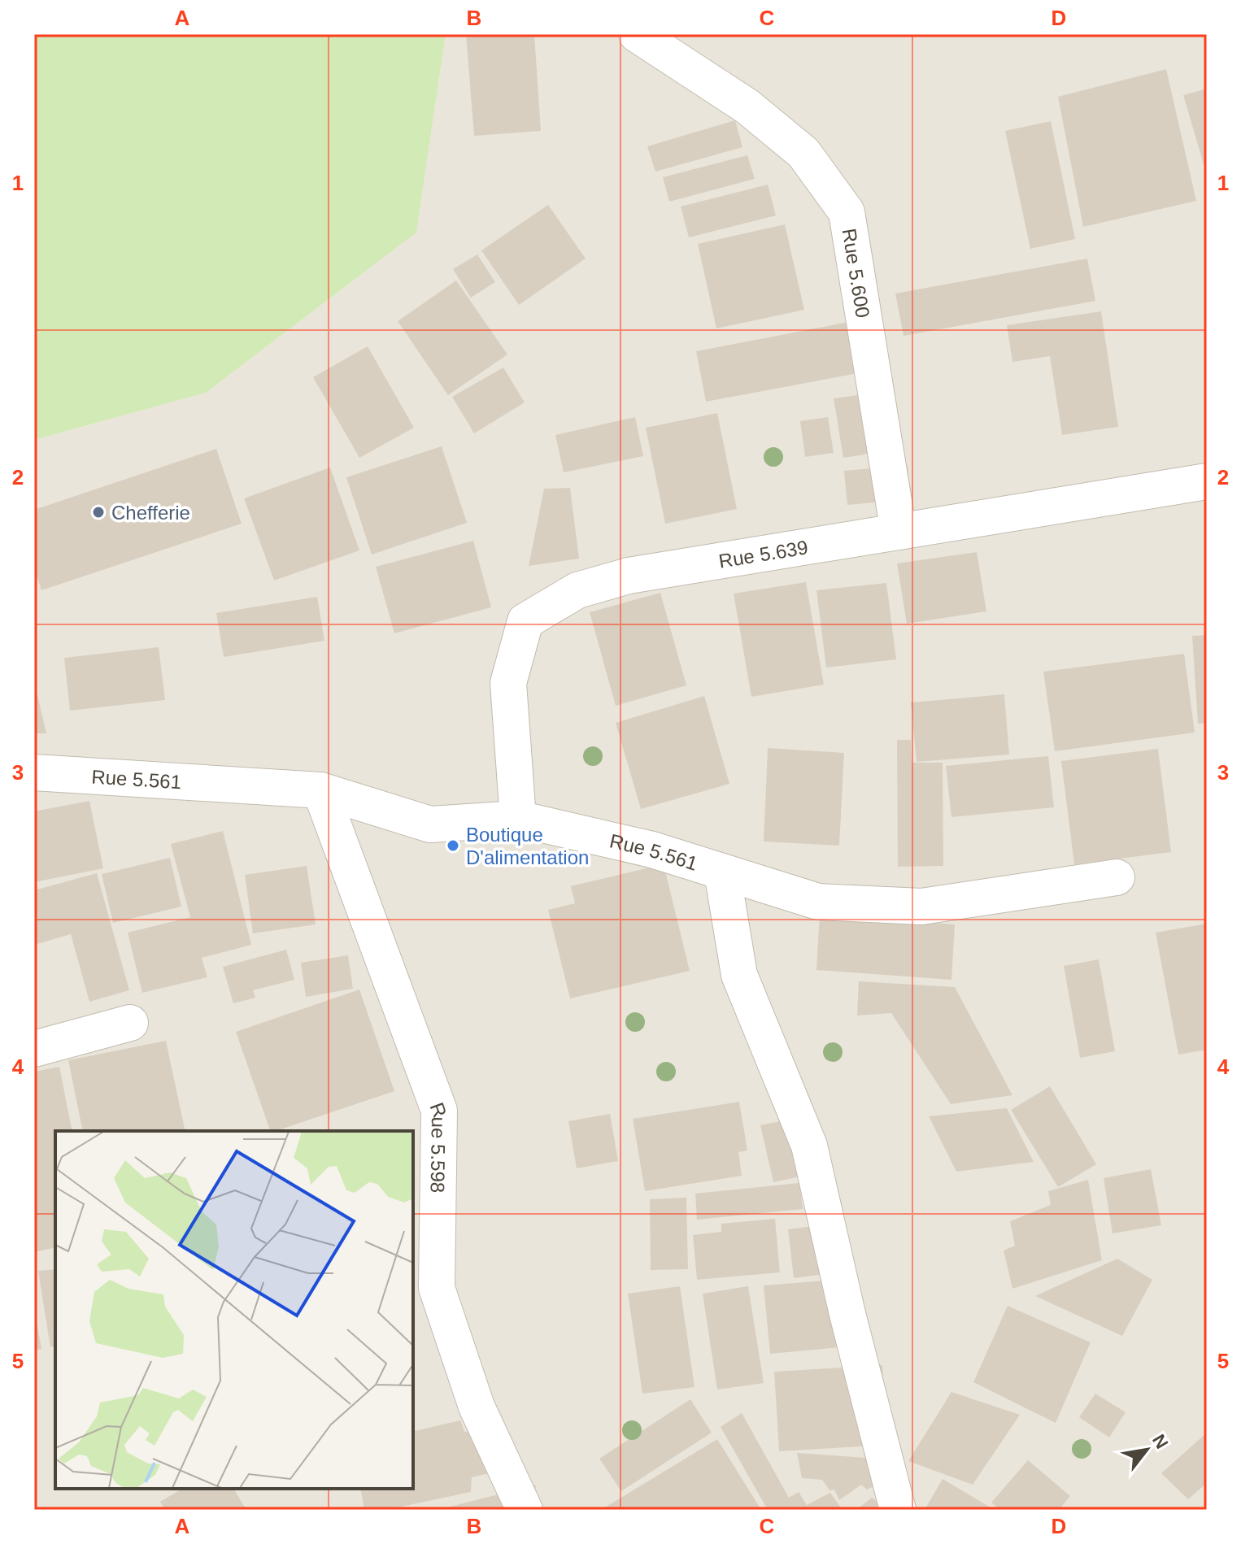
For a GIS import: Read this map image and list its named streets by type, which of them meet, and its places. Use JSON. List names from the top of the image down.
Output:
{
  "streets": {
    "street": [
      "Rue 5.600",
      "Rue 5.639",
      "Rue 5.561",
      "Rue 5.598"
    ]
  },
  "crossings": [
    ["Rue 5.600", "Rue 5.639"],
    ["Rue 5.639", "Rue 5.561"],
    ["Rue 5.561", "Rue 5.598"]
  ],
  "places": ["Chefferie", "Boutique D'alimentation"],
  "north": "top right",
  "grid": {
    "columns": [
      "A",
      "B",
      "C",
      "D"
    ],
    "rows": [
      "1",
      "2",
      "3",
      "4",
      "5"
    ]
  }
}
